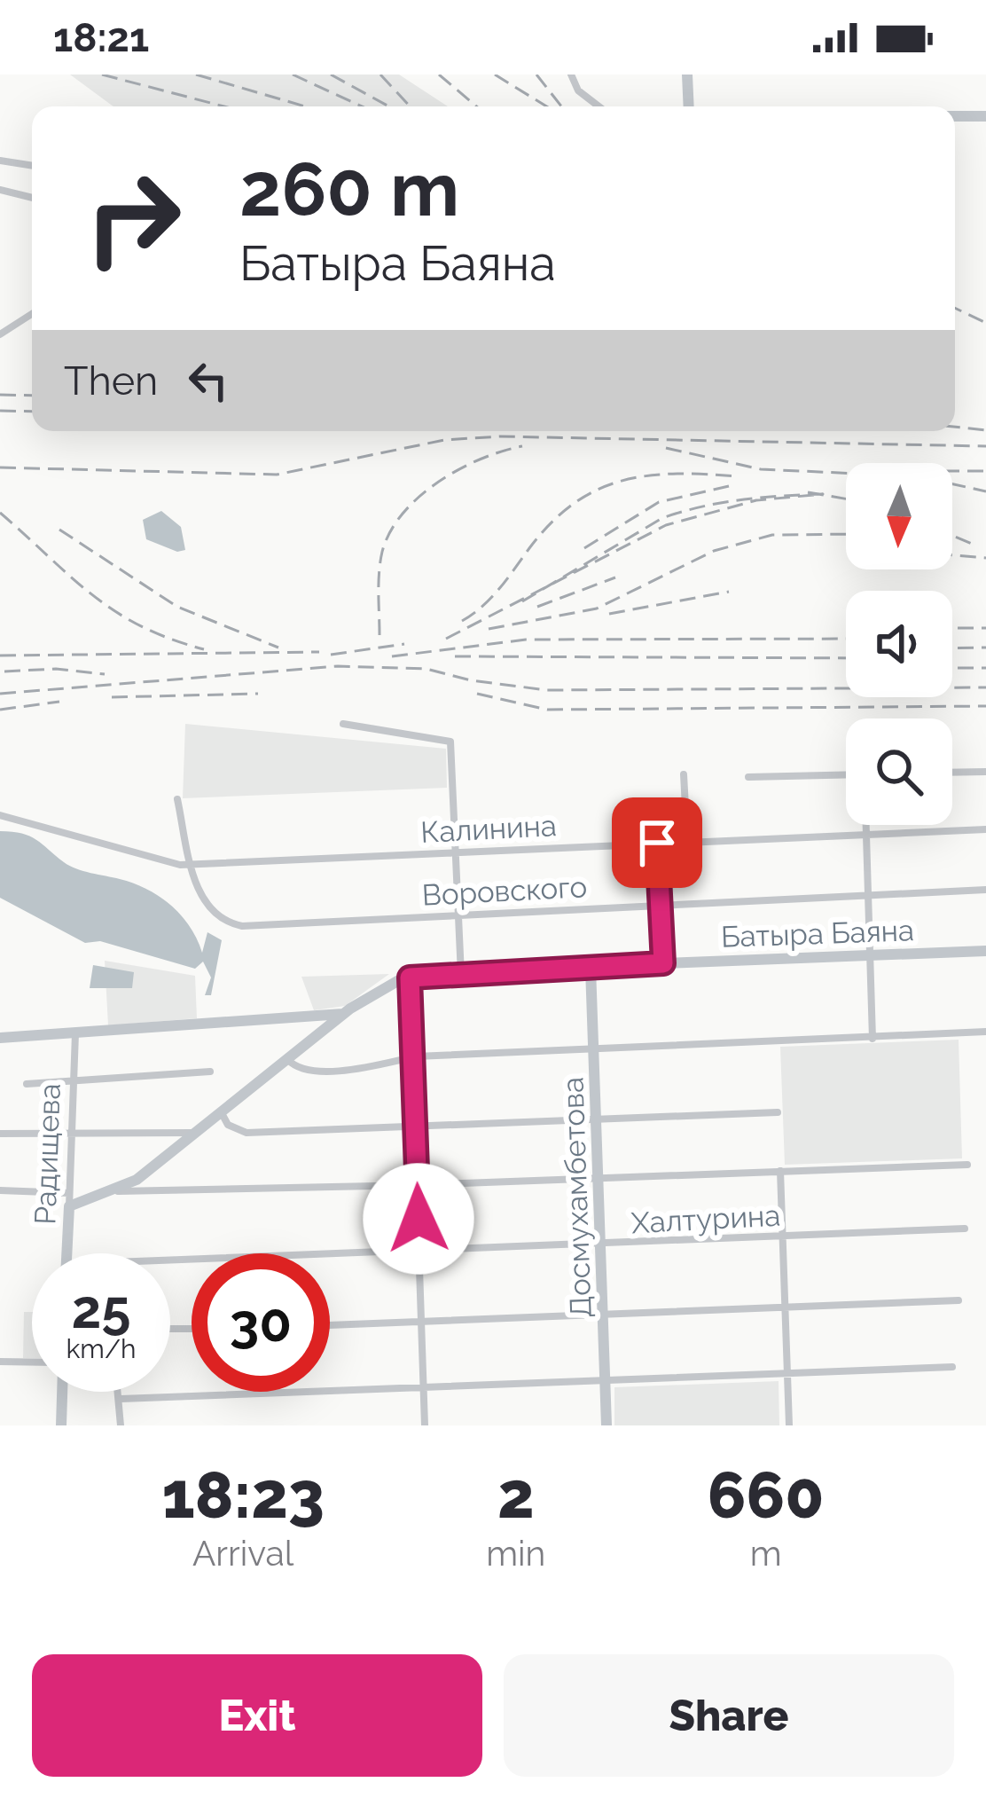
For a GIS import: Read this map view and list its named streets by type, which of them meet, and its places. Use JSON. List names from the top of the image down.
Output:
{
  "streets": {
    "street": [
      "Калинина",
      "Воровского",
      "Батыра Баяна",
      "Радищева",
      "Досмухамбетова",
      "Халтурина"
    ]
  },
  "crossings": [
    ["Калинина", "Воровского"],
    ["Батыра Баяна", "Радищева"],
    ["Батыра Баяна", "Досмухамбетова"],
    ["Досмухамбетова", "Халтурина"]
  ],
  "north": "bottom",
  "page": {
    "status": "18:21",
    "turn": ["260 m", "Батыра Баяна"],
    "then": "Then",
    "speed": "25 km/h",
    "limit": "30",
    "eta": [
      "18:23",
      "Arrival",
      "2",
      "min",
      "660",
      "m"
    ],
    "buttons": ["Exit", "Share"]
  }
}
